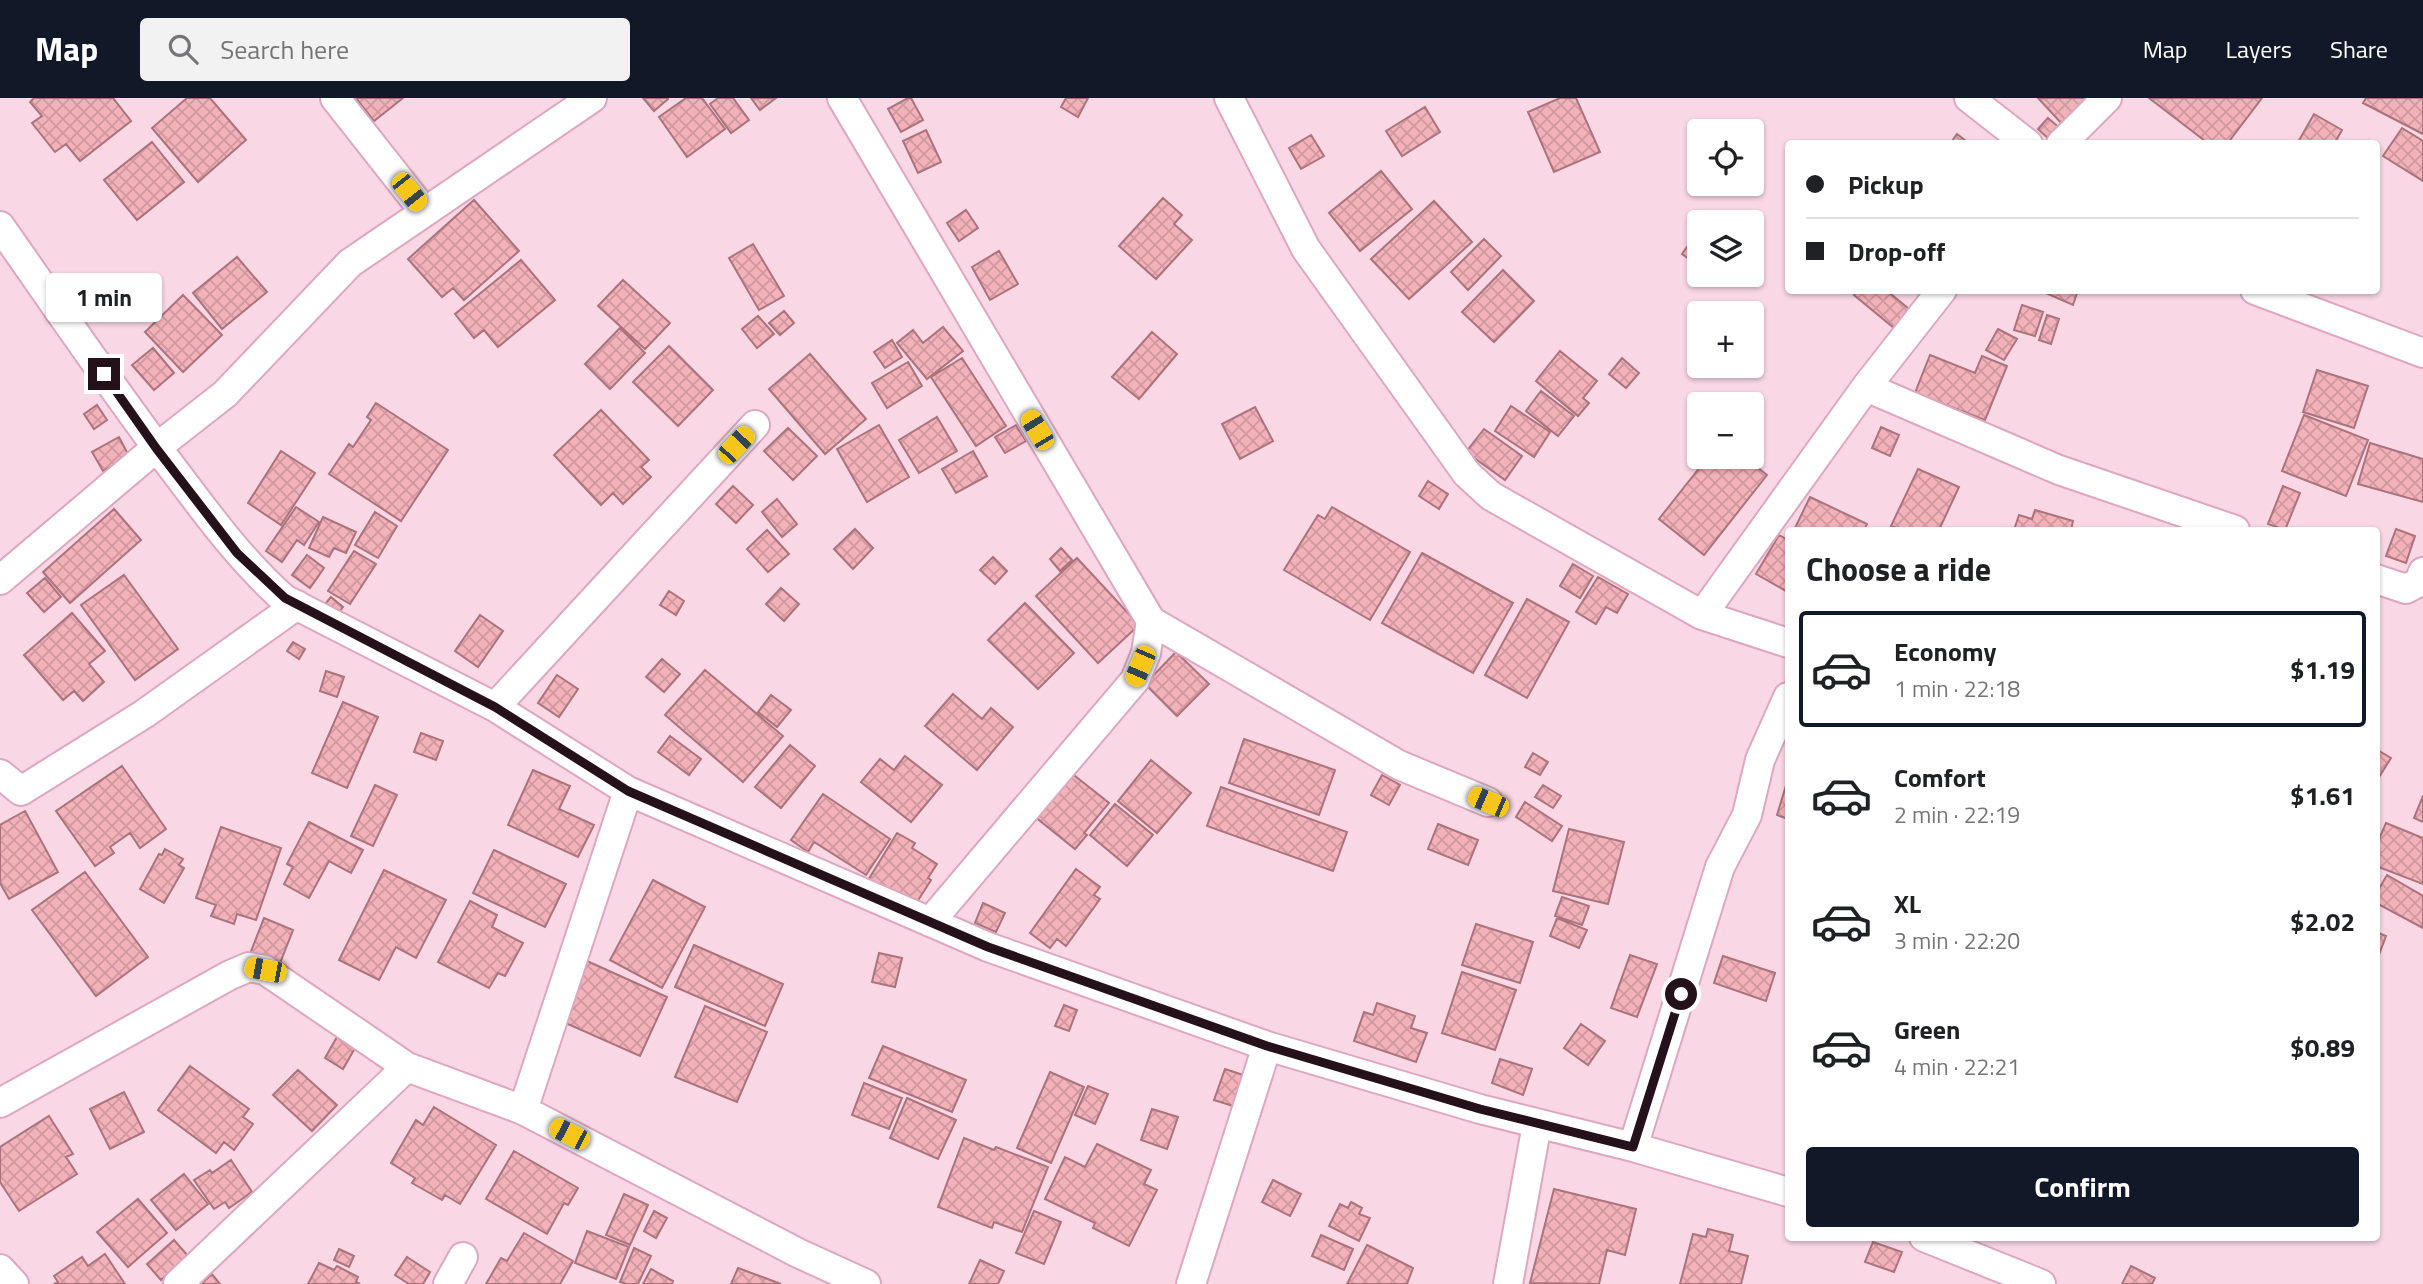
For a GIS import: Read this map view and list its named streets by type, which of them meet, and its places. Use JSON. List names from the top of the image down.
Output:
{
  "page": {
    "header": "Map",
    "search": "Search here",
    "nav": ["Map", "Layers", "Share"],
    "map_buttons": ["+", "−"],
    "banner": ["Pickup", "Drop-off"],
    "bubble": "1 min",
    "heading": "Choose a ride",
    "list": [
      {
        "name": "Economy",
        "note": "1 min · 22:18",
        "value": "$1.19"
      },
      {
        "name": "Comfort",
        "note": "2 min · 22:19",
        "value": "$1.61"
      },
      {
        "name": "XL",
        "note": "3 min · 22:20",
        "value": "$2.02"
      },
      {
        "name": "Green",
        "note": "4 min · 22:21",
        "value": "$0.89"
      }
    ],
    "buttons": "Confirm"
  }
}
